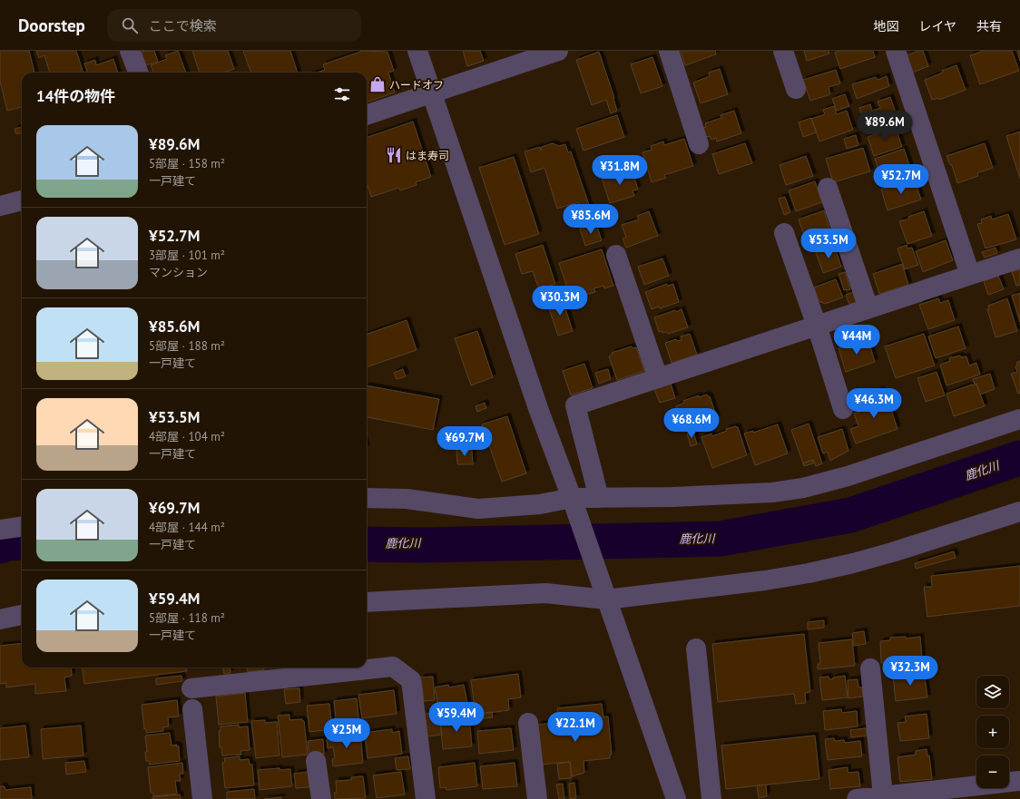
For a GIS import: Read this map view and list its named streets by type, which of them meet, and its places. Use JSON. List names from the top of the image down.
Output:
{
  "water": ["鹿化川"],
  "places": {
    "shop": ["ハードオフ"],
    "restaurant": ["はま寿司"]
  },
  "page": {
    "header": "Doorstep",
    "search": "ここで検索",
    "nav": ["地図", "レイヤ", "共有"],
    "heading": "14件の物件",
    "price": [
      "¥89.6M",
      "¥31.8M",
      "¥52.7M",
      "¥85.6M",
      "¥53.5M",
      "¥30.3M",
      "¥44M",
      "¥46.3M",
      "¥68.6M",
      "¥69.7M",
      "¥32.3M",
      "¥59.4M",
      "¥22.1M",
      "¥25M"
    ],
    "list": [
      {
        "name": "¥89.6M",
        "note": "5部屋 · 158 m² · 一戸建て"
      },
      {
        "name": "¥52.7M",
        "note": "3部屋 · 101 m² · マンション"
      },
      {
        "name": "¥85.6M",
        "note": "5部屋 · 188 m² · 一戸建て"
      },
      {
        "name": "¥53.5M",
        "note": "4部屋 · 104 m² · 一戸建て"
      },
      {
        "name": "¥69.7M",
        "note": "4部屋 · 144 m² · 一戸建て"
      },
      {
        "name": "¥59.4M",
        "note": "5部屋 · 118 m² · 一戸建て"
      }
    ],
    "map_buttons": ["+", "−"]
  }
}
